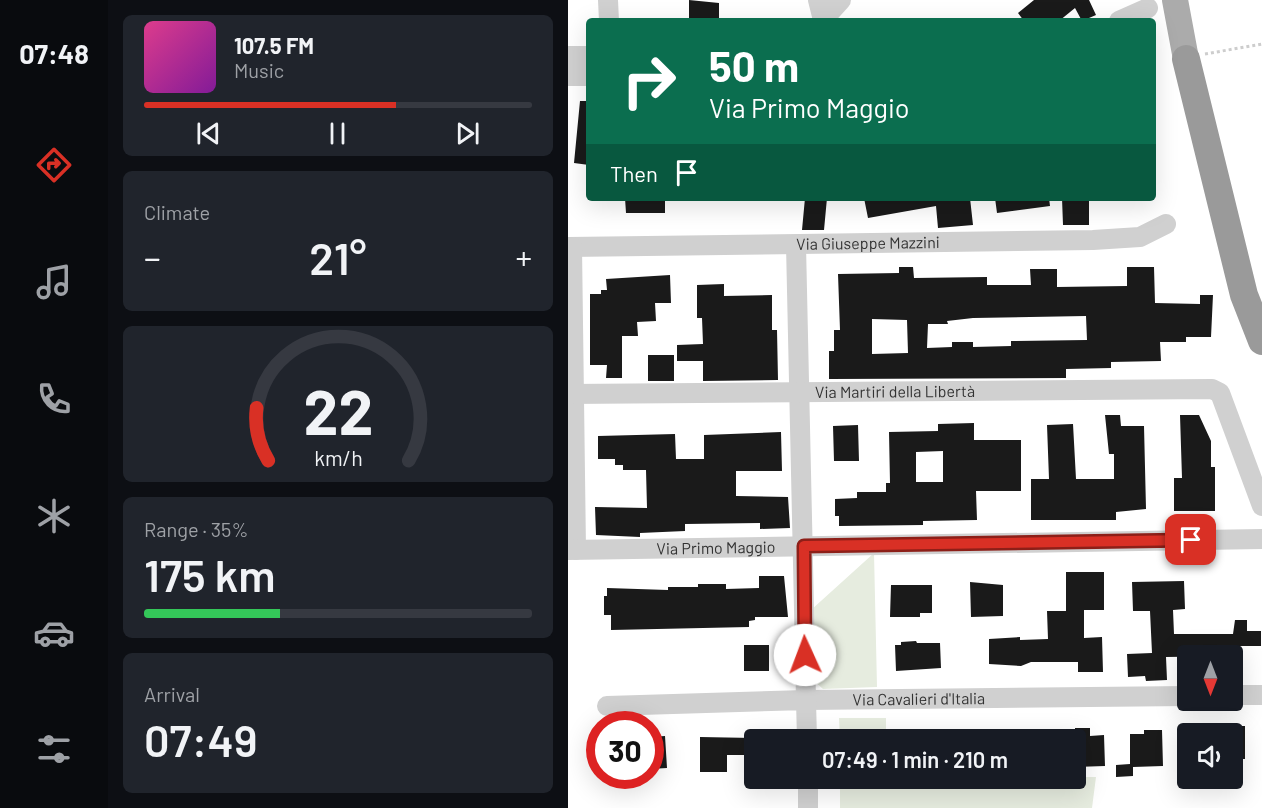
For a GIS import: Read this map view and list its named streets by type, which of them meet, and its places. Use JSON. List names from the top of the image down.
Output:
{
  "streets": {
    "street": [
      "Via Giuseppe Mazzini",
      "Via Martiri della Libertà",
      "Via Primo Maggio",
      "Via Cavalieri d'Italia"
    ]
  },
  "north": "bottom",
  "page": {
    "tabs": "07:48",
    "turn": ["50 m", "Via Primo Maggio"],
    "song": ["107.5 FM", "Music"],
    "then": "Then",
    "tile": [
      "Climate",
      ["Range · 35%", "175 km"],
      ["Arrival", "07:49"]
    ],
    "heat": ["−", "21°", "+"],
    "limit": "30",
    "trip": "07:49 · 1 min · 210 m",
    "gauge": ["22", "km/h"]
  }
}
